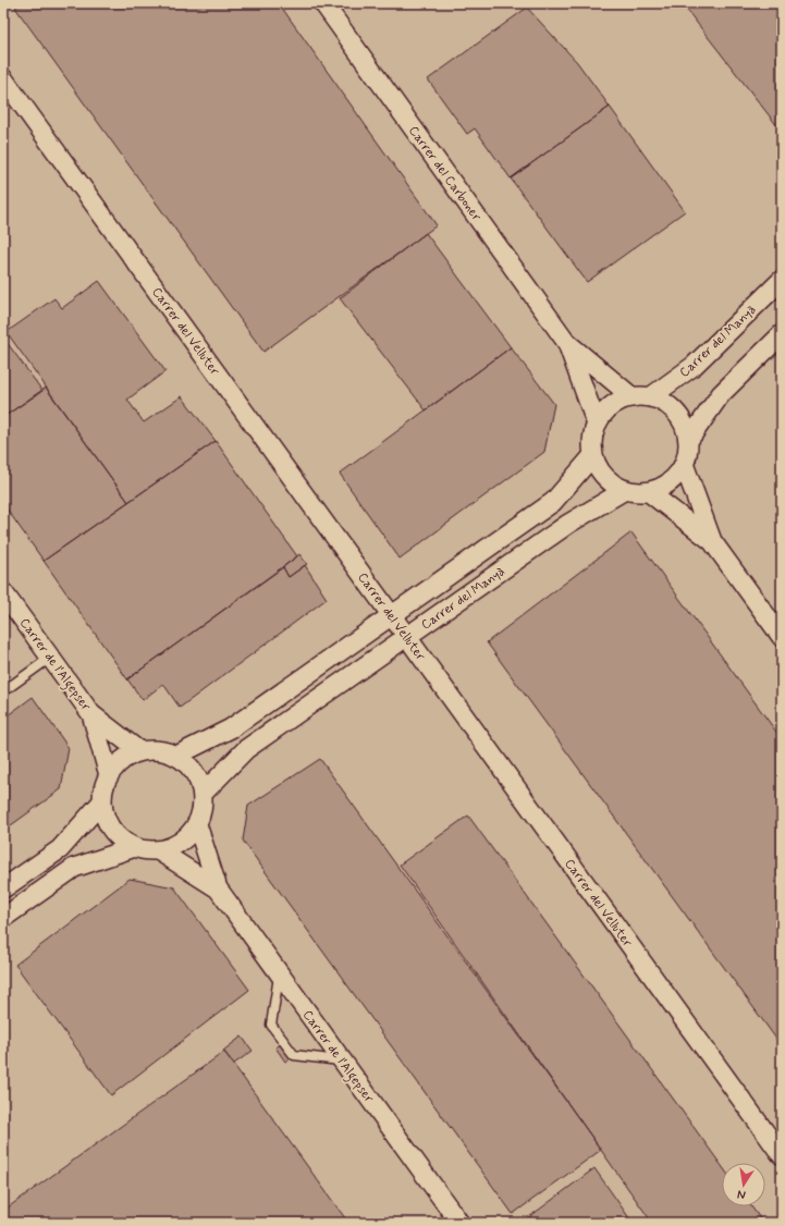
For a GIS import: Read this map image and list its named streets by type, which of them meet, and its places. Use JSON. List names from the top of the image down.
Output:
{
  "streets": {
    "street": [
      "Carrer del Carboner",
      "Carrer del Velluter",
      "Carrer del Manyà",
      "Carrer de l'Algepser"
    ]
  },
  "crossings": [
    ["Carrer del Carboner", "Carrer del Manyà"],
    ["Carrer del Velluter", "Carrer del Manyà"]
  ],
  "north": "bottom"
}
